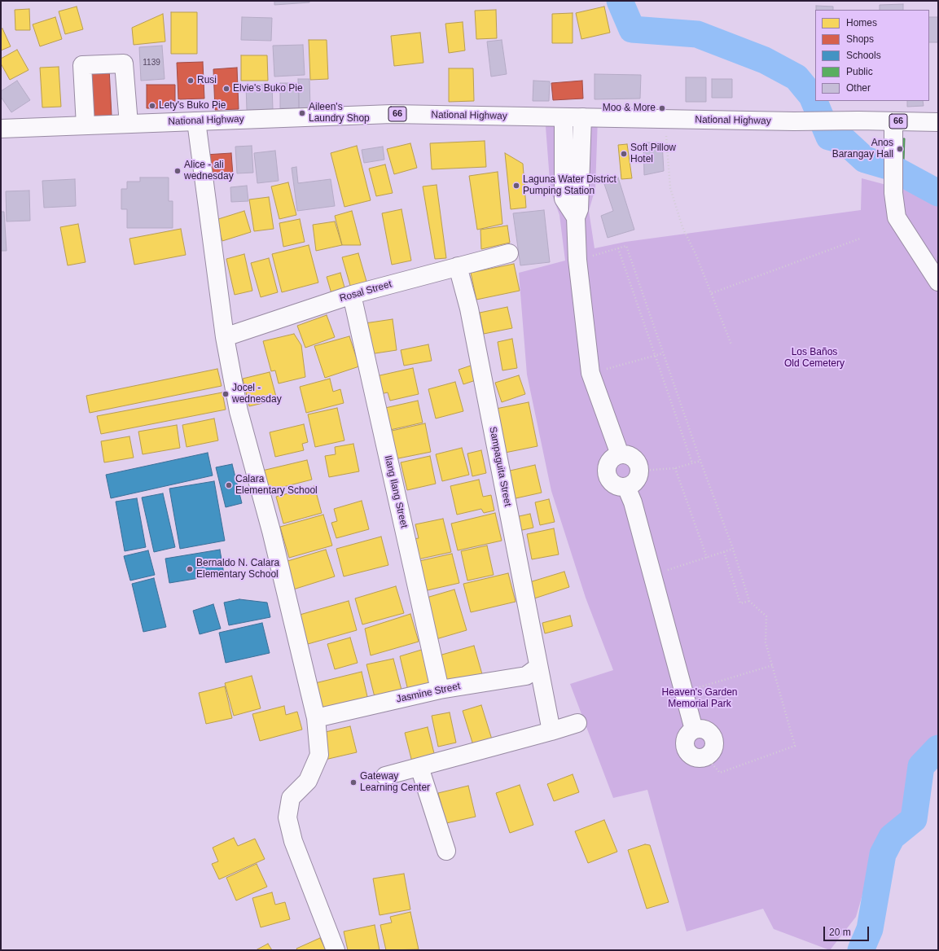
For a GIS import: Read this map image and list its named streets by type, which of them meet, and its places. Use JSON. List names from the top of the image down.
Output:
{
  "streets": {
    "street": [
      "66",
      "National Highway",
      "Rosal Street",
      "Sampaguita Street",
      "Ilang Ilang Street",
      "Jasmine Street"
    ]
  },
  "crossings": [
    ["Rosal Street", "Sampaguita Street"],
    ["Rosal Street", "Ilang Ilang Street"],
    ["Sampaguita Street", "Jasmine Street"],
    ["Ilang Ilang Street", "Jasmine Street"]
  ],
  "parks": ["Los Baños Old Cemetery", "Heaven's Garden Memorial Park"],
  "places": [
    "Rusi",
    "Elvie's Buko Pie",
    "Lety's Buko Pie",
    "Moo & More",
    "Aileen's Laundry Shop",
    "Anos Barangay Hall",
    "Soft Pillow Hotel",
    "Alice - ali wednesday",
    "Laguna Water District Pumping Station",
    "Jocel - wednesday",
    "Calara Elementary School",
    "Bernaldo N. Calara Elementary School",
    "Gateway Learning Center"
  ],
  "house_numbers": ["1139"],
  "legend": [
    "Homes",
    "Shops",
    "Schools",
    "Public",
    "Other"
  ],
  "scale_bar": "20 m"
}
